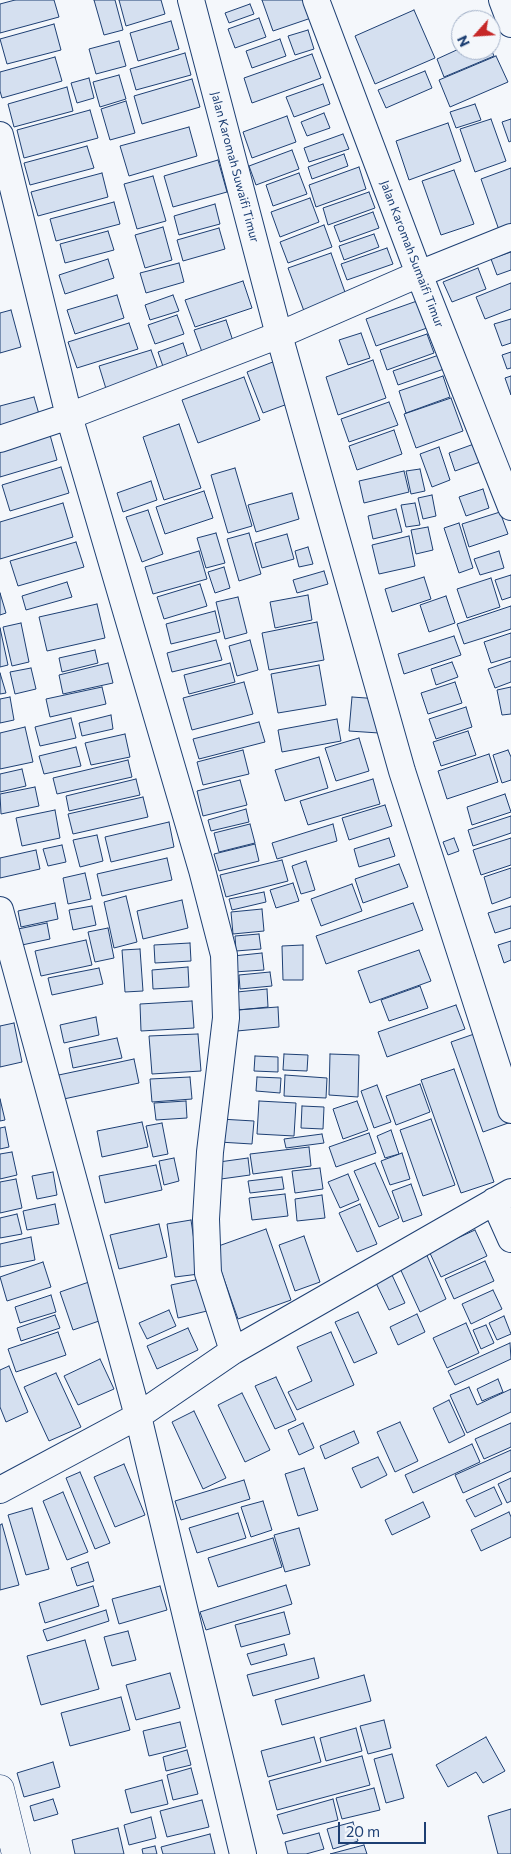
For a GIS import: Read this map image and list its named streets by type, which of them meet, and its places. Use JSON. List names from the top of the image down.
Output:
{
  "streets": {
    "street": ["Jalan Karomah Suwaifi Timur", "Jalan Karomah Sumaifi Timur"]
  },
  "scale_bar": "20 m",
  "north": "bottom left"
}
